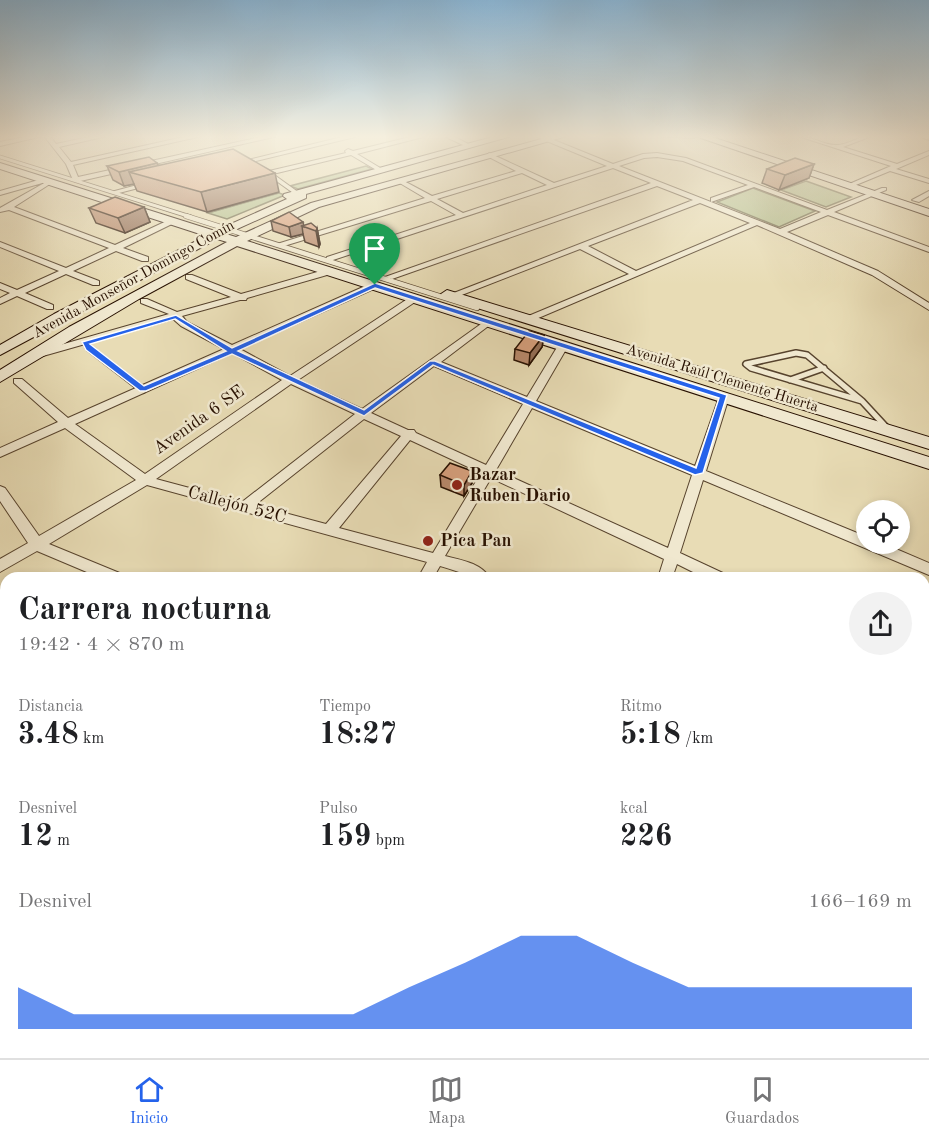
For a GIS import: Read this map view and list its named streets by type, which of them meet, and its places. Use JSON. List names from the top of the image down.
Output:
{
  "streets": {
    "main road": ["Avenida Monseñor Domingo Comín", "Avenida Raúl Clemente Huerta"],
    "street": ["Avenida 6 SE", "Callejón 52C"]
  },
  "crossings": [
    ["Avenida Monseñor Domingo Comín", "Avenida Raúl Clemente Huerta"],
    ["Avenida Raúl Clemente Huerta", "Avenida 6 SE"],
    ["Avenida 6 SE", "Callejón 52C"]
  ],
  "places": ["Bazar Ruben Dario", "Pica Pan"],
  "page": {
    "heading": ["Carrera nocturna", "19:42 · 4 × 870 m"],
    "stats": [
      ["Distancia", "3.48 km"],
      ["Tiempo", "18:27"],
      ["Ritmo", "5:18 /km"],
      ["Desnivel", "12 m"],
      ["Pulso", "159 bpm"],
      ["kcal", "226"]
    ],
    "chart": ["Desnivel", "166–169 m"],
    "tabs": ["Inicio", "Mapa", "Guardados"]
  }
}
